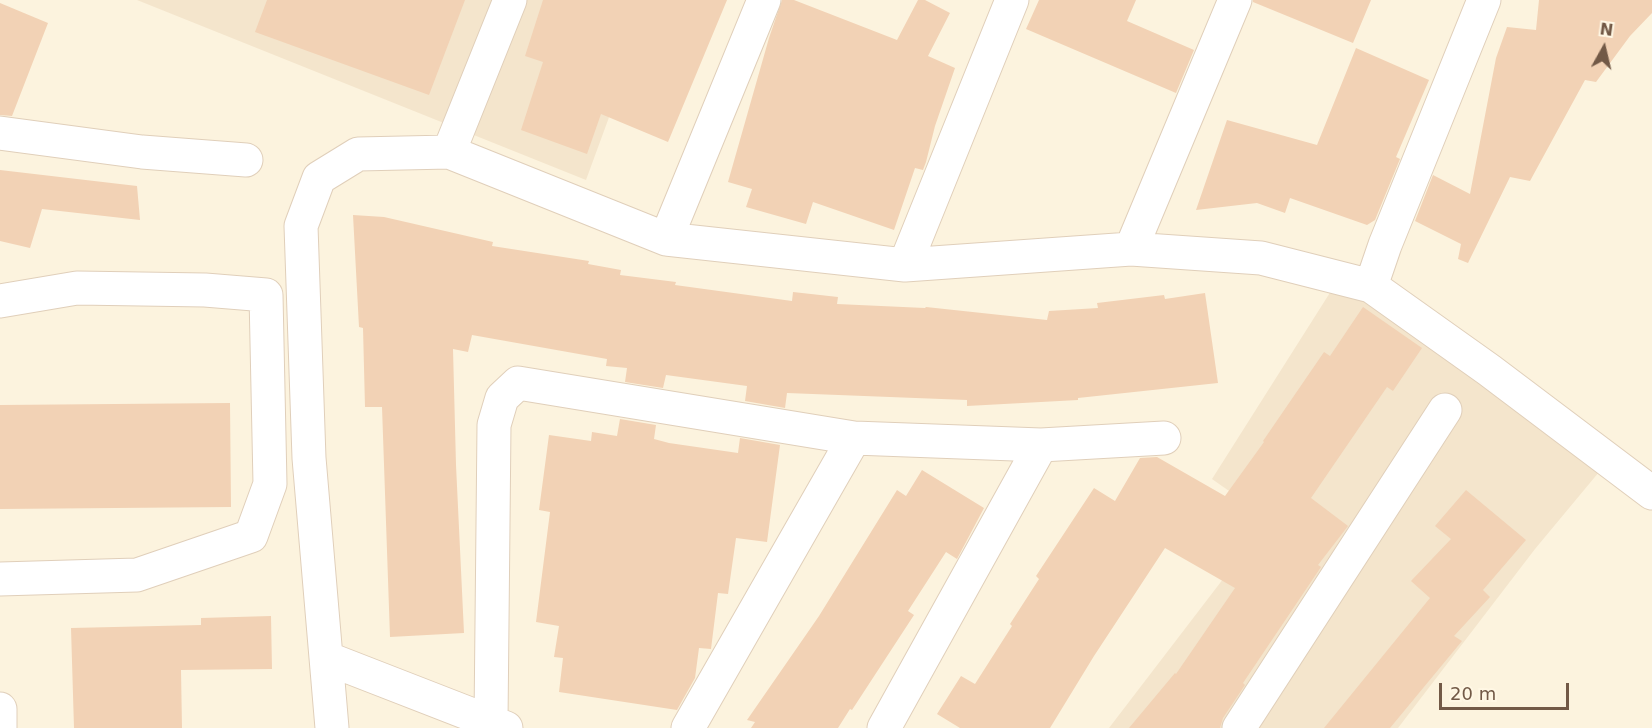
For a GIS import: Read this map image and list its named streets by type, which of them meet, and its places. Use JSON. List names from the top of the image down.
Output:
{
  "scale_bar": "20 m",
  "north": "top"
}
